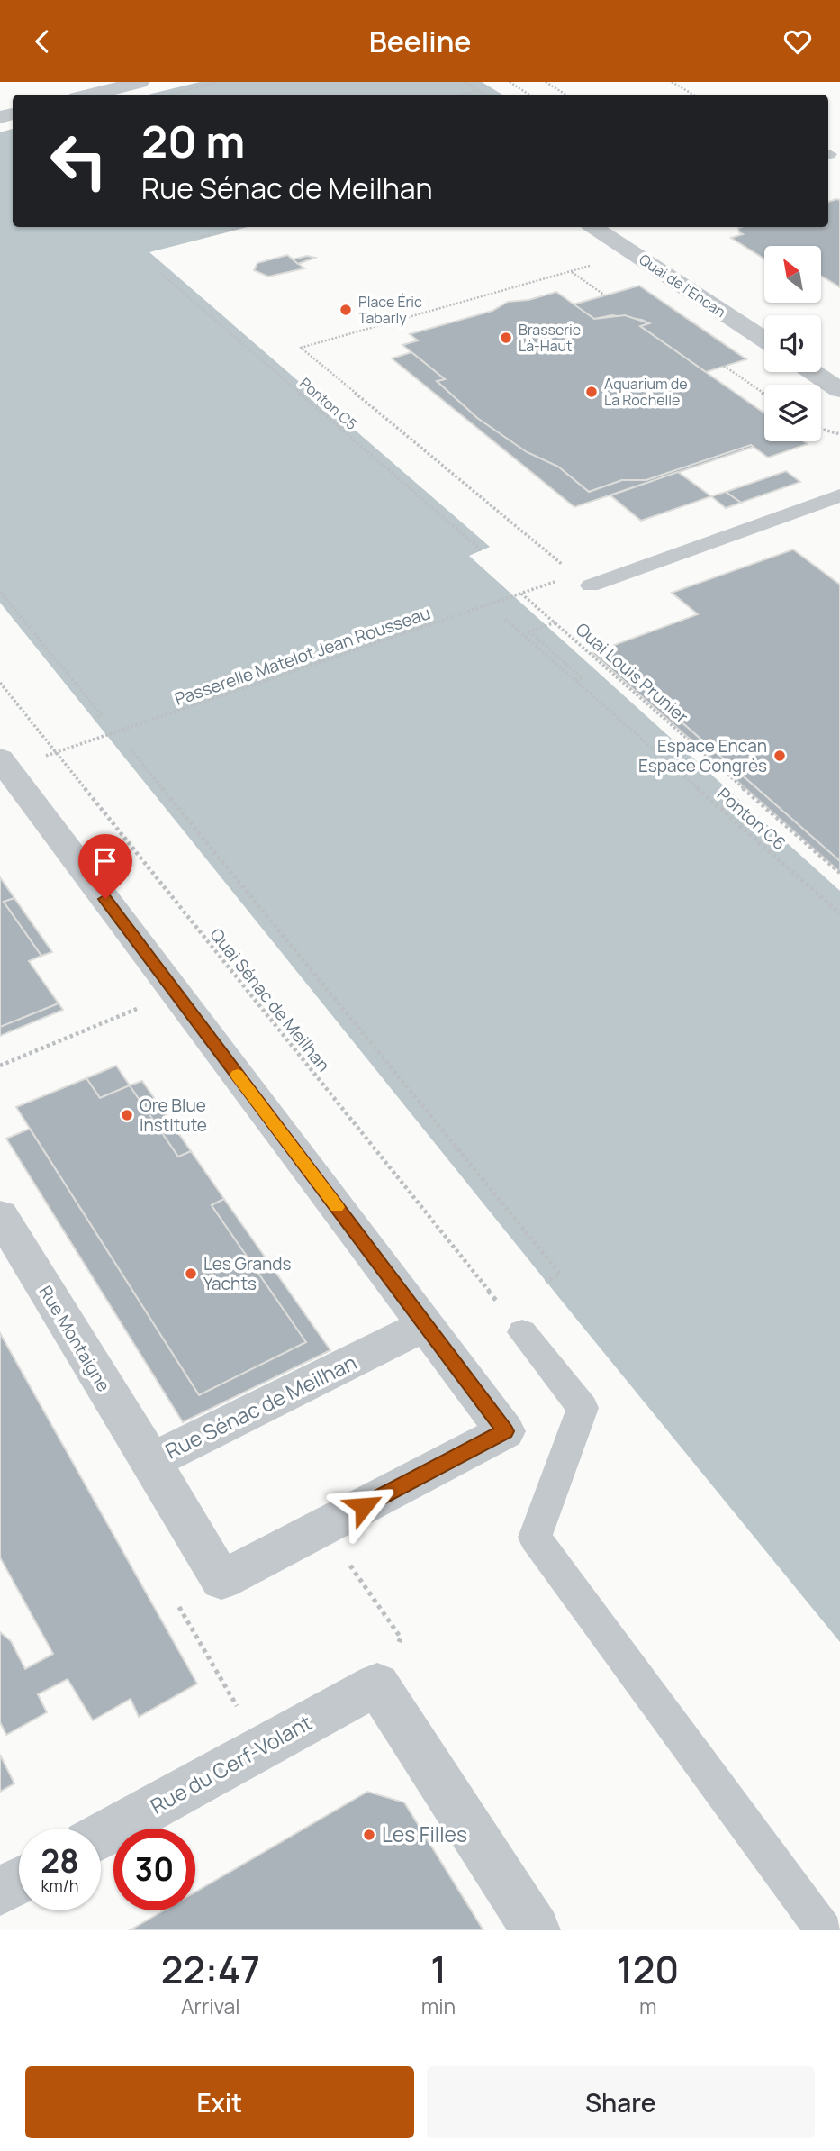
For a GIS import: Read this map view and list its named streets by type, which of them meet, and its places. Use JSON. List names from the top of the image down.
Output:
{
  "streets": {
    "street": [
      "Quai de l'Encan",
      "Rue Montaigne",
      "Rue Sénac de Meilhan",
      "Rue du Cerf-Volant"
    ],
    "path": [
      "Ponton C5",
      "Passerelle Matelot Jean Rousseau",
      "Quai Louis Prunier",
      "Ponton C6",
      "Quai Sénac de Meilhan"
    ]
  },
  "crossings": [
    ["Passerelle Matelot Jean Rousseau", "Quai Louis Prunier"],
    ["Rue Montaigne", "Rue Sénac de Meilhan"]
  ],
  "places": [
    "Place Éric Tabarly",
    "Brasserie Là-Haut",
    "Aquarium de La Rochelle",
    "Espace Encan Espace Congrès",
    "Ore Blue institute",
    "Les Grands Yachts",
    "Les Filles"
  ],
  "north": "top left",
  "page": {
    "header": "Beeline",
    "turn": ["20 m", "Rue Sénac de Meilhan"],
    "speed": "28 km/h",
    "limit": "30",
    "eta": [
      "22:47",
      "Arrival",
      "1",
      "min",
      "120",
      "m"
    ],
    "buttons": ["Exit", "Share"]
  }
}
